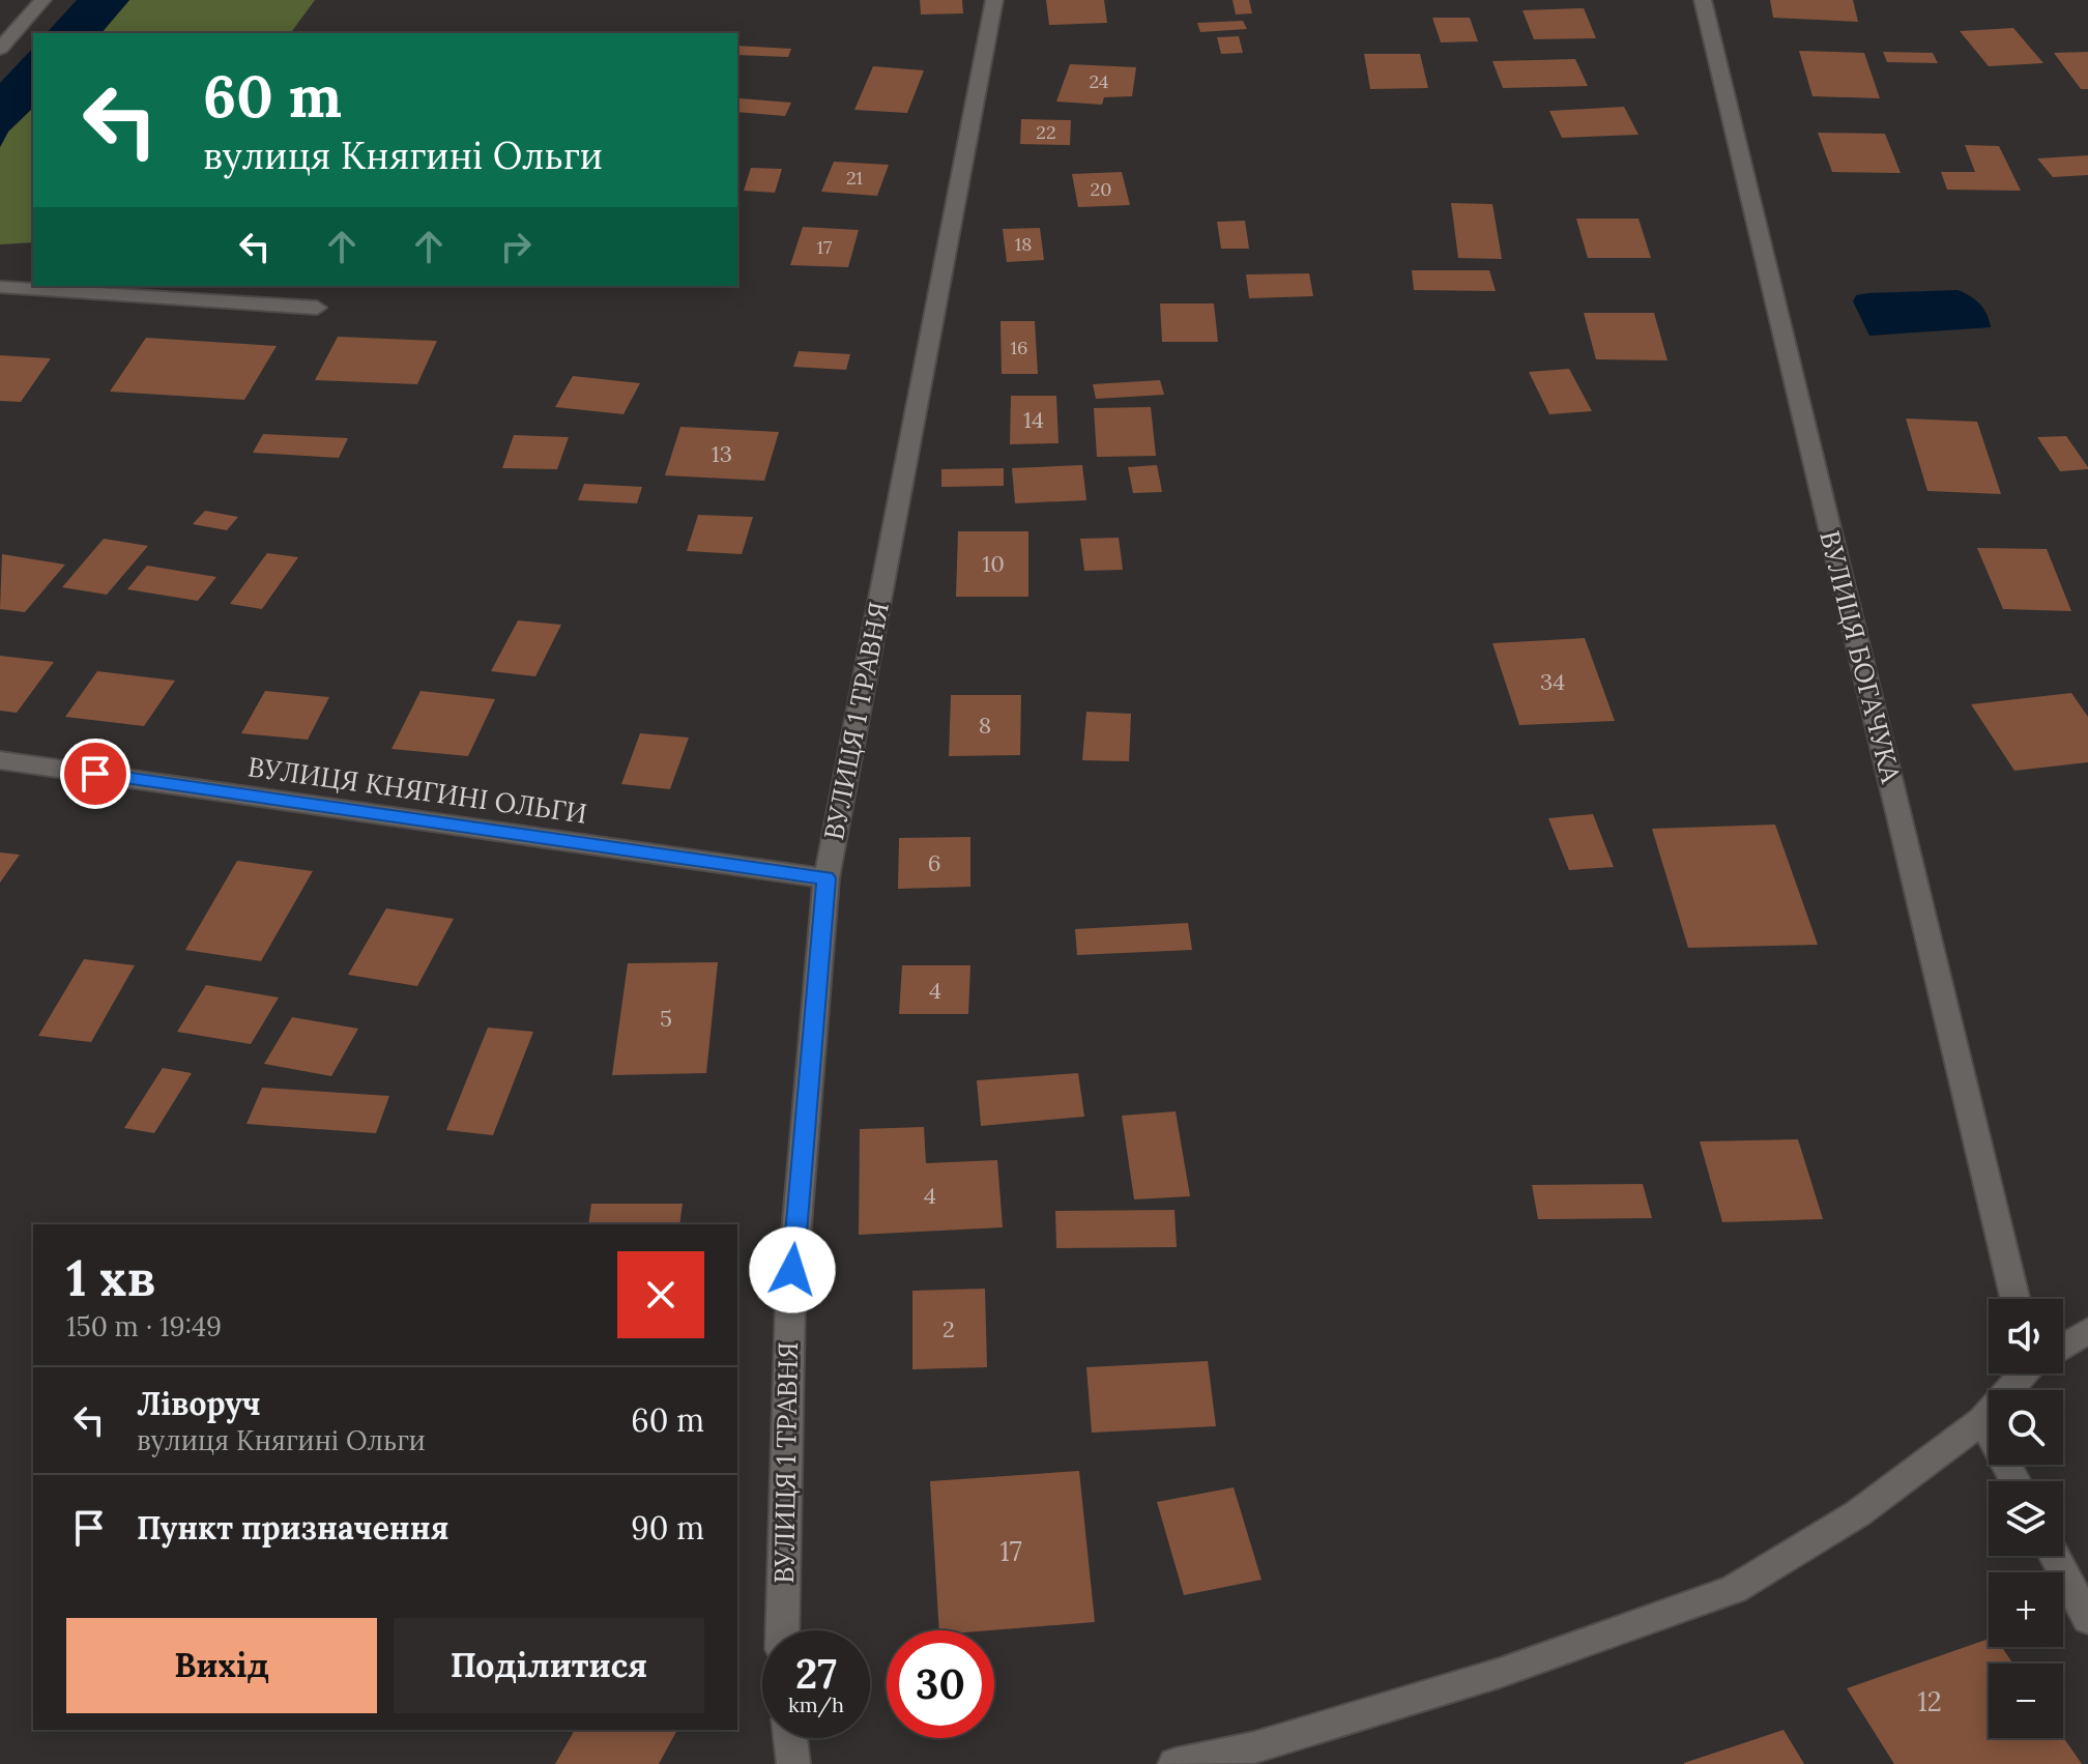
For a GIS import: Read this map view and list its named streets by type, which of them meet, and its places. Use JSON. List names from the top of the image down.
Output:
{
  "streets": {
    "street": ["ВУЛИЦЯ БОГАЧУКА", "ВУЛИЦЯ 1 ТРАВНЯ", "ВУЛИЦЯ КНЯГИНІ ОЛЬГИ"]
  },
  "crossings": [
    ["ВУЛИЦЯ 1 ТРАВНЯ", "ВУЛИЦЯ КНЯГИНІ ОЛЬГИ"]
  ],
  "house_numbers": [
    "24",
    "22",
    "21",
    "20",
    "18",
    "17",
    "16",
    "14",
    "13",
    "10",
    "34",
    "8",
    "6",
    "4",
    "5",
    "4",
    "2",
    "17",
    "12"
  ],
  "page": {
    "turn": ["60 m", "вулиця Княгині Ольги"],
    "heading": ["1 хв", "150 m · 19:49"],
    "map_buttons": ["+", "−"],
    "list": [
      {
        "name": "Ліворуч",
        "note": "вулиця Княгині Ольги",
        "value": "60 m"
      },
      {
        "name": "Пункт призначення",
        "value": "90 m"
      }
    ],
    "buttons": ["Вихід", "Поділитися"],
    "speed": "27 km/h",
    "limit": "30"
  }
}
